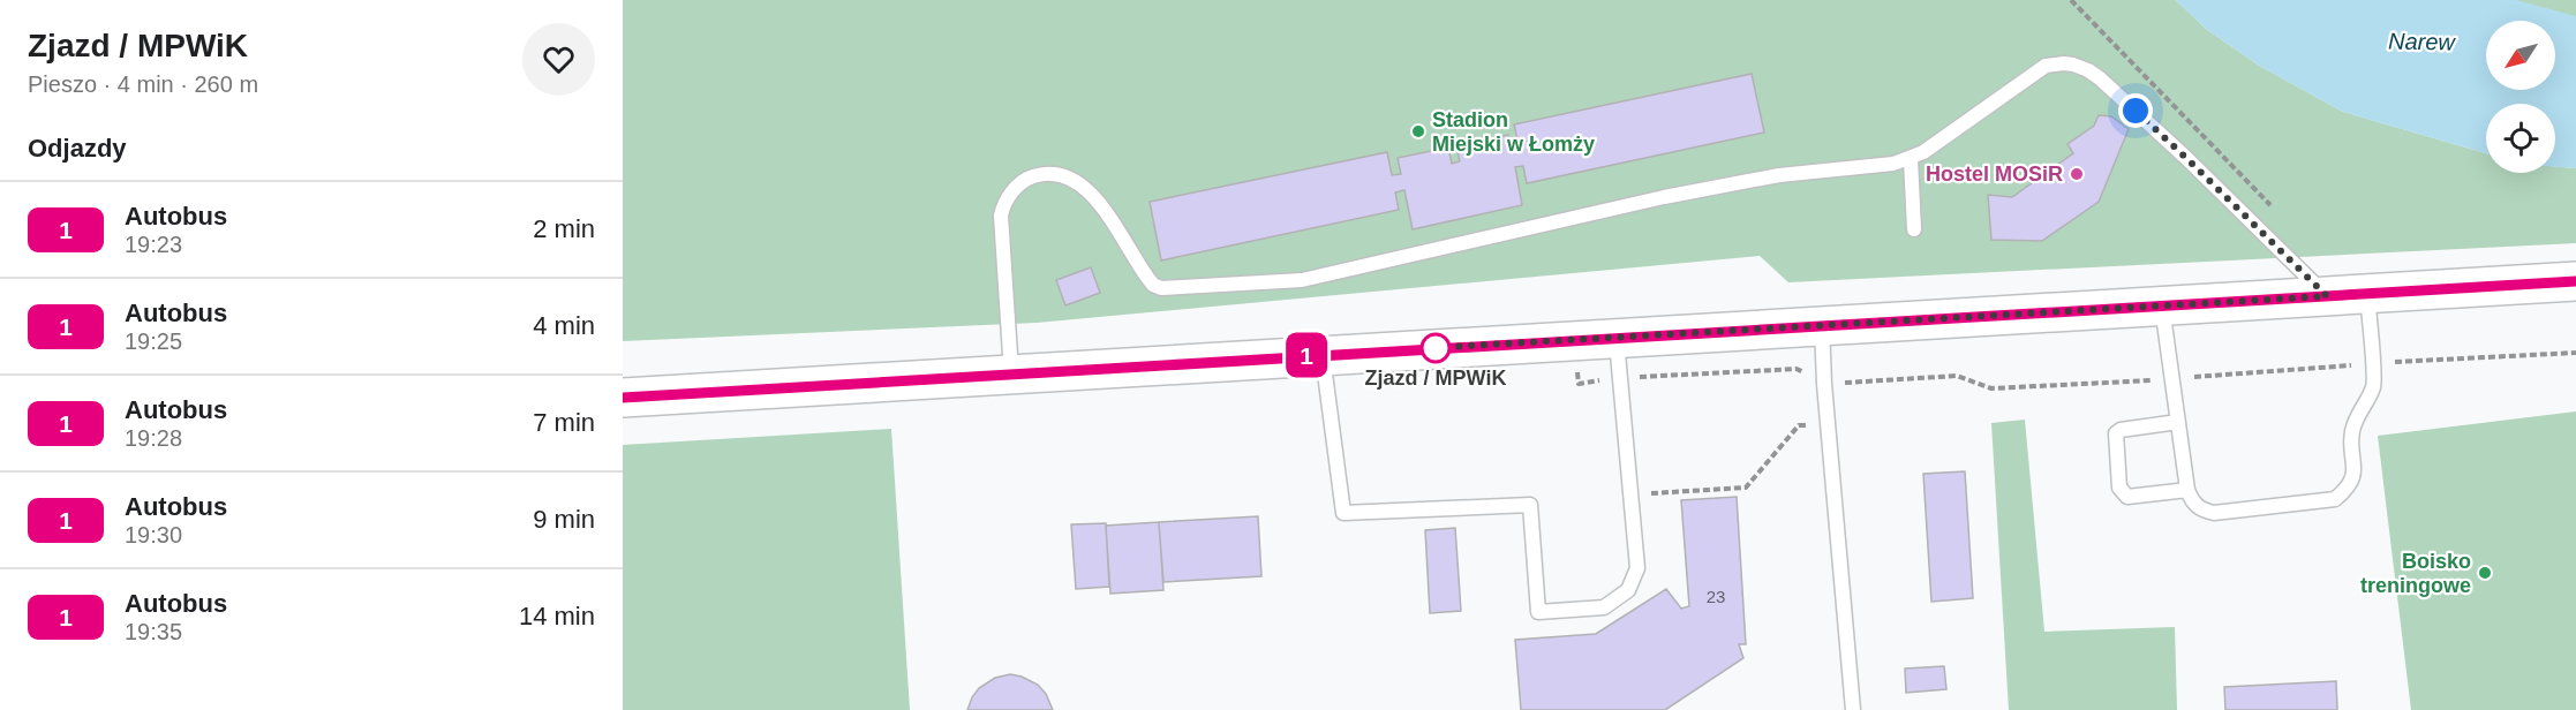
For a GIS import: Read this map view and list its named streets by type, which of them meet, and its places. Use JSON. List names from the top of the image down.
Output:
{
  "water": ["Narew"],
  "places": [
    "Stadion Miejski w Łomży",
    "Hostel MOSiR",
    "Zjazd / MPWiK",
    "Boisko treningowe"
  ],
  "lines": ["bus line 1"],
  "house_numbers": ["23"],
  "north": "bottom left",
  "page": {
    "heading": [
      ["Zjazd / MPWiK", "Pieszo · 4 min · 260 m"],
      "Odjazdy"
    ],
    "on_map": "1",
    "list": [
      {
        "mark": "1",
        "name": "Autobus",
        "note": "19:23",
        "value": "2 min"
      },
      {
        "mark": "1",
        "name": "Autobus",
        "note": "19:25",
        "value": "4 min"
      },
      {
        "mark": "1",
        "name": "Autobus",
        "note": "19:28",
        "value": "7 min"
      },
      {
        "mark": "1",
        "name": "Autobus",
        "note": "19:30",
        "value": "9 min"
      },
      {
        "mark": "1",
        "name": "Autobus",
        "note": "19:35",
        "value": "14 min"
      }
    ]
  }
}
